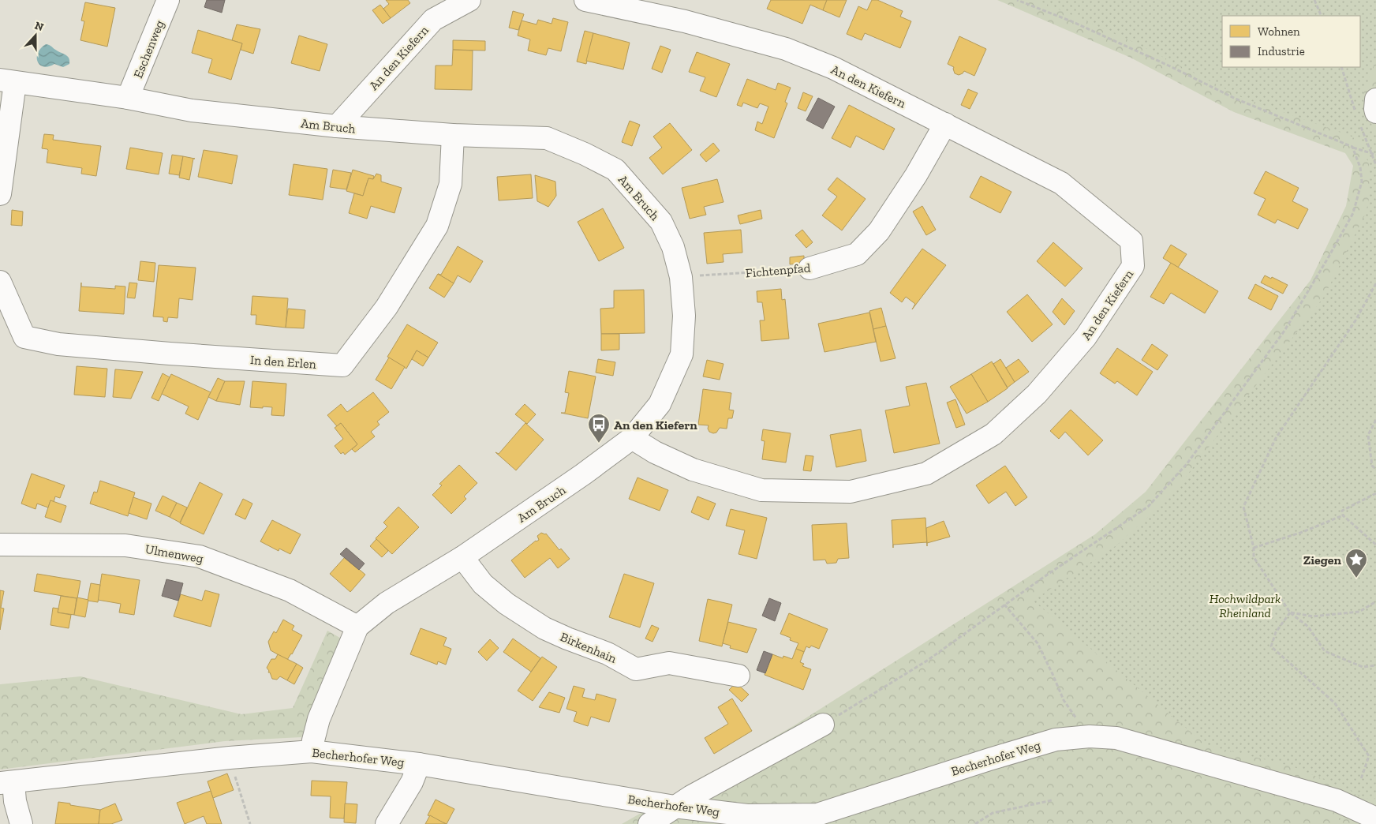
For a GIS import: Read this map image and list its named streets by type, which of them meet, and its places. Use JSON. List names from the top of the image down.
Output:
{
  "streets": {
    "street": [
      "Eschenweg",
      "An den Kiefern",
      "Am Bruch",
      "Fichtenpfad",
      "In den Erlen",
      "Ulmenweg",
      "Birkenhain",
      "Becherhofer Weg"
    ]
  },
  "crossings": [
    ["Eschenweg", "Am Bruch"],
    ["An den Kiefern", "Am Bruch"],
    ["An den Kiefern", "Fichtenpfad"],
    ["Am Bruch", "Fichtenpfad"],
    ["Am Bruch", "In den Erlen"],
    ["Am Bruch", "Ulmenweg"],
    ["Am Bruch", "Birkenhain"],
    ["Am Bruch", "Becherhofer Weg"]
  ],
  "parks": ["Hochwildpark Rheinland"],
  "places": {
    "bus stop": ["An den Kiefern"],
    "place": ["Ziegen"]
  },
  "legend": ["Wohnen", "Industrie"],
  "north": "top"
}
